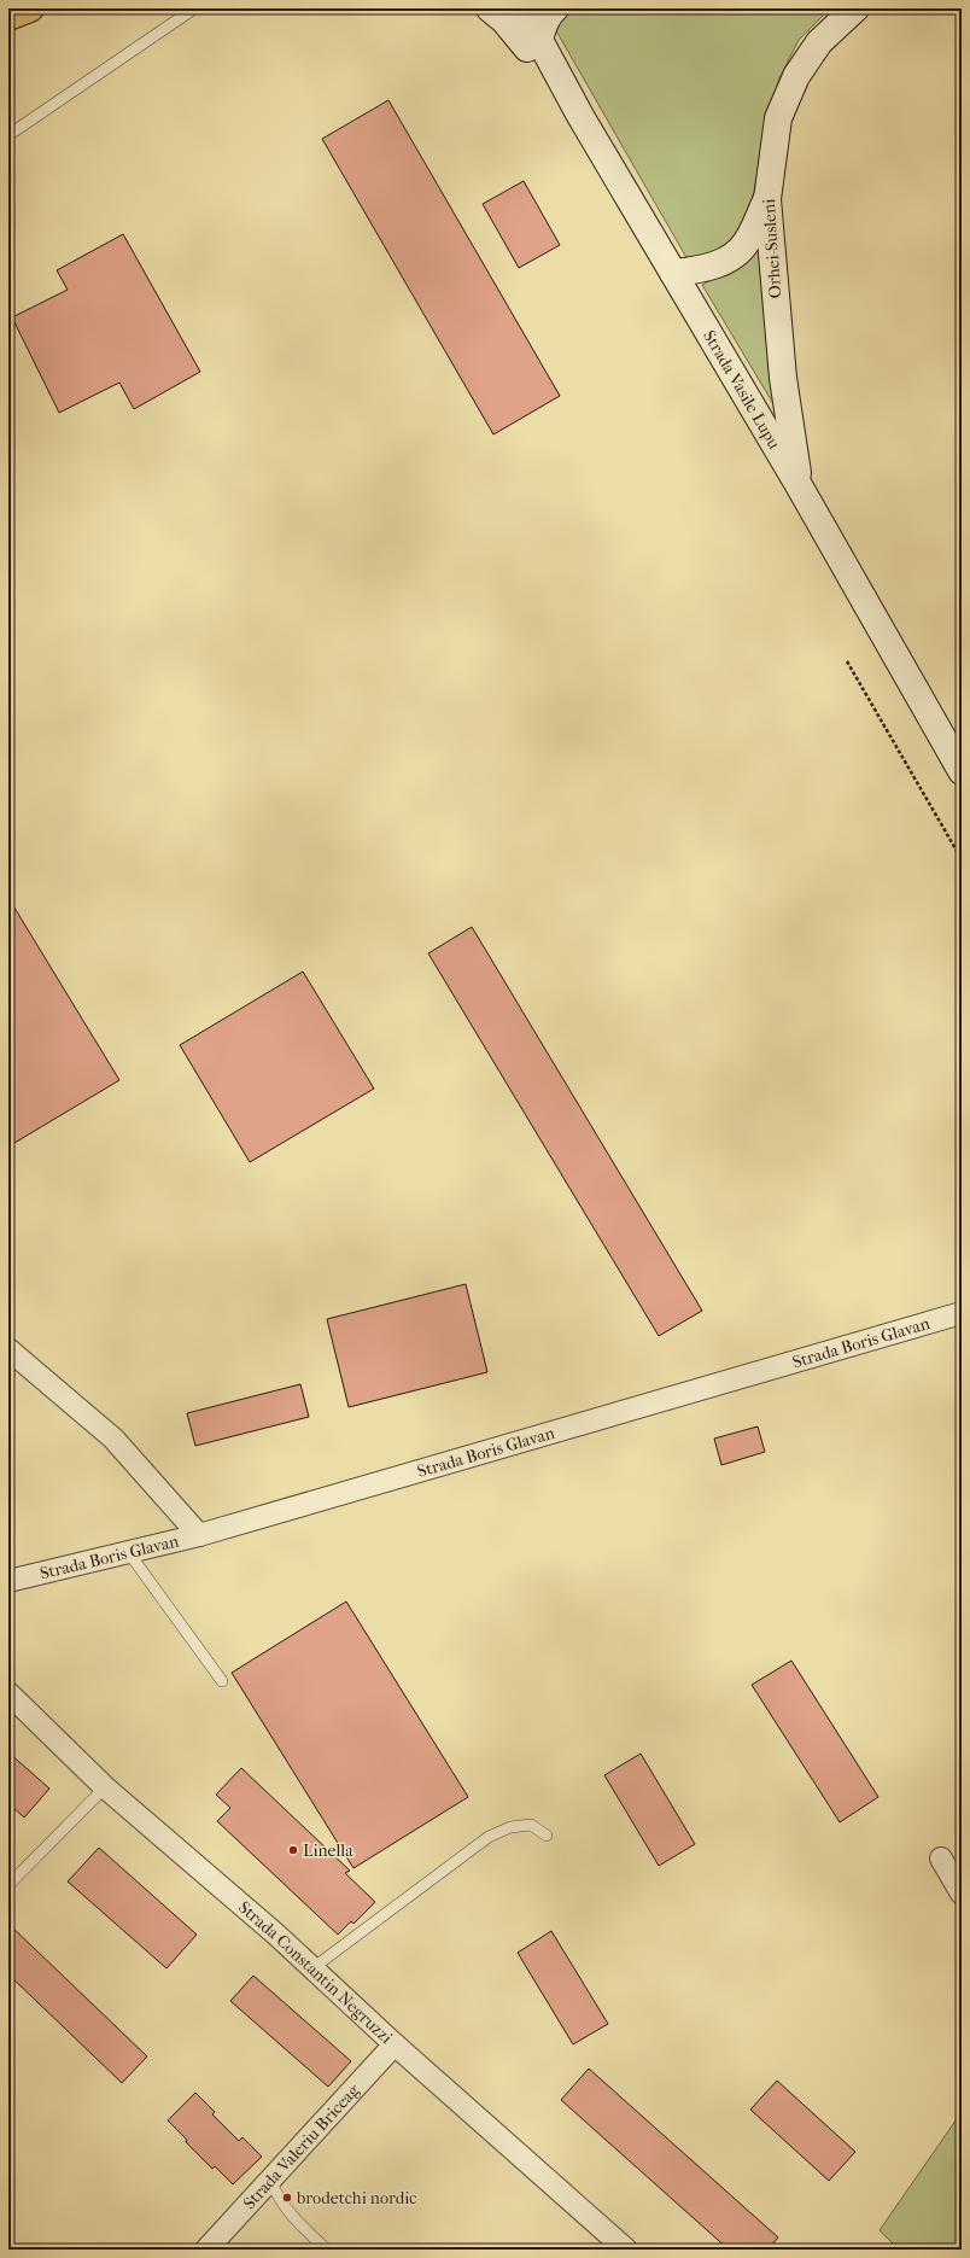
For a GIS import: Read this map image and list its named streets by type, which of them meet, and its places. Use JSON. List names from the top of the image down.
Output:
{
  "streets": {
    "main road": ["Orhei-Susleni", "Strada Vasile Lupu"],
    "street": ["Strada Boris Glavan", "Strada Constantin Negruzzi", "Strada Valeriu Briceag"]
  },
  "crossings": [
    ["Orhei-Susleni", "Strada Vasile Lupu"],
    ["Strada Constantin Negruzzi", "Strada Valeriu Briceag"]
  ],
  "places": ["Linella", "brodetchi nordic"]
}
